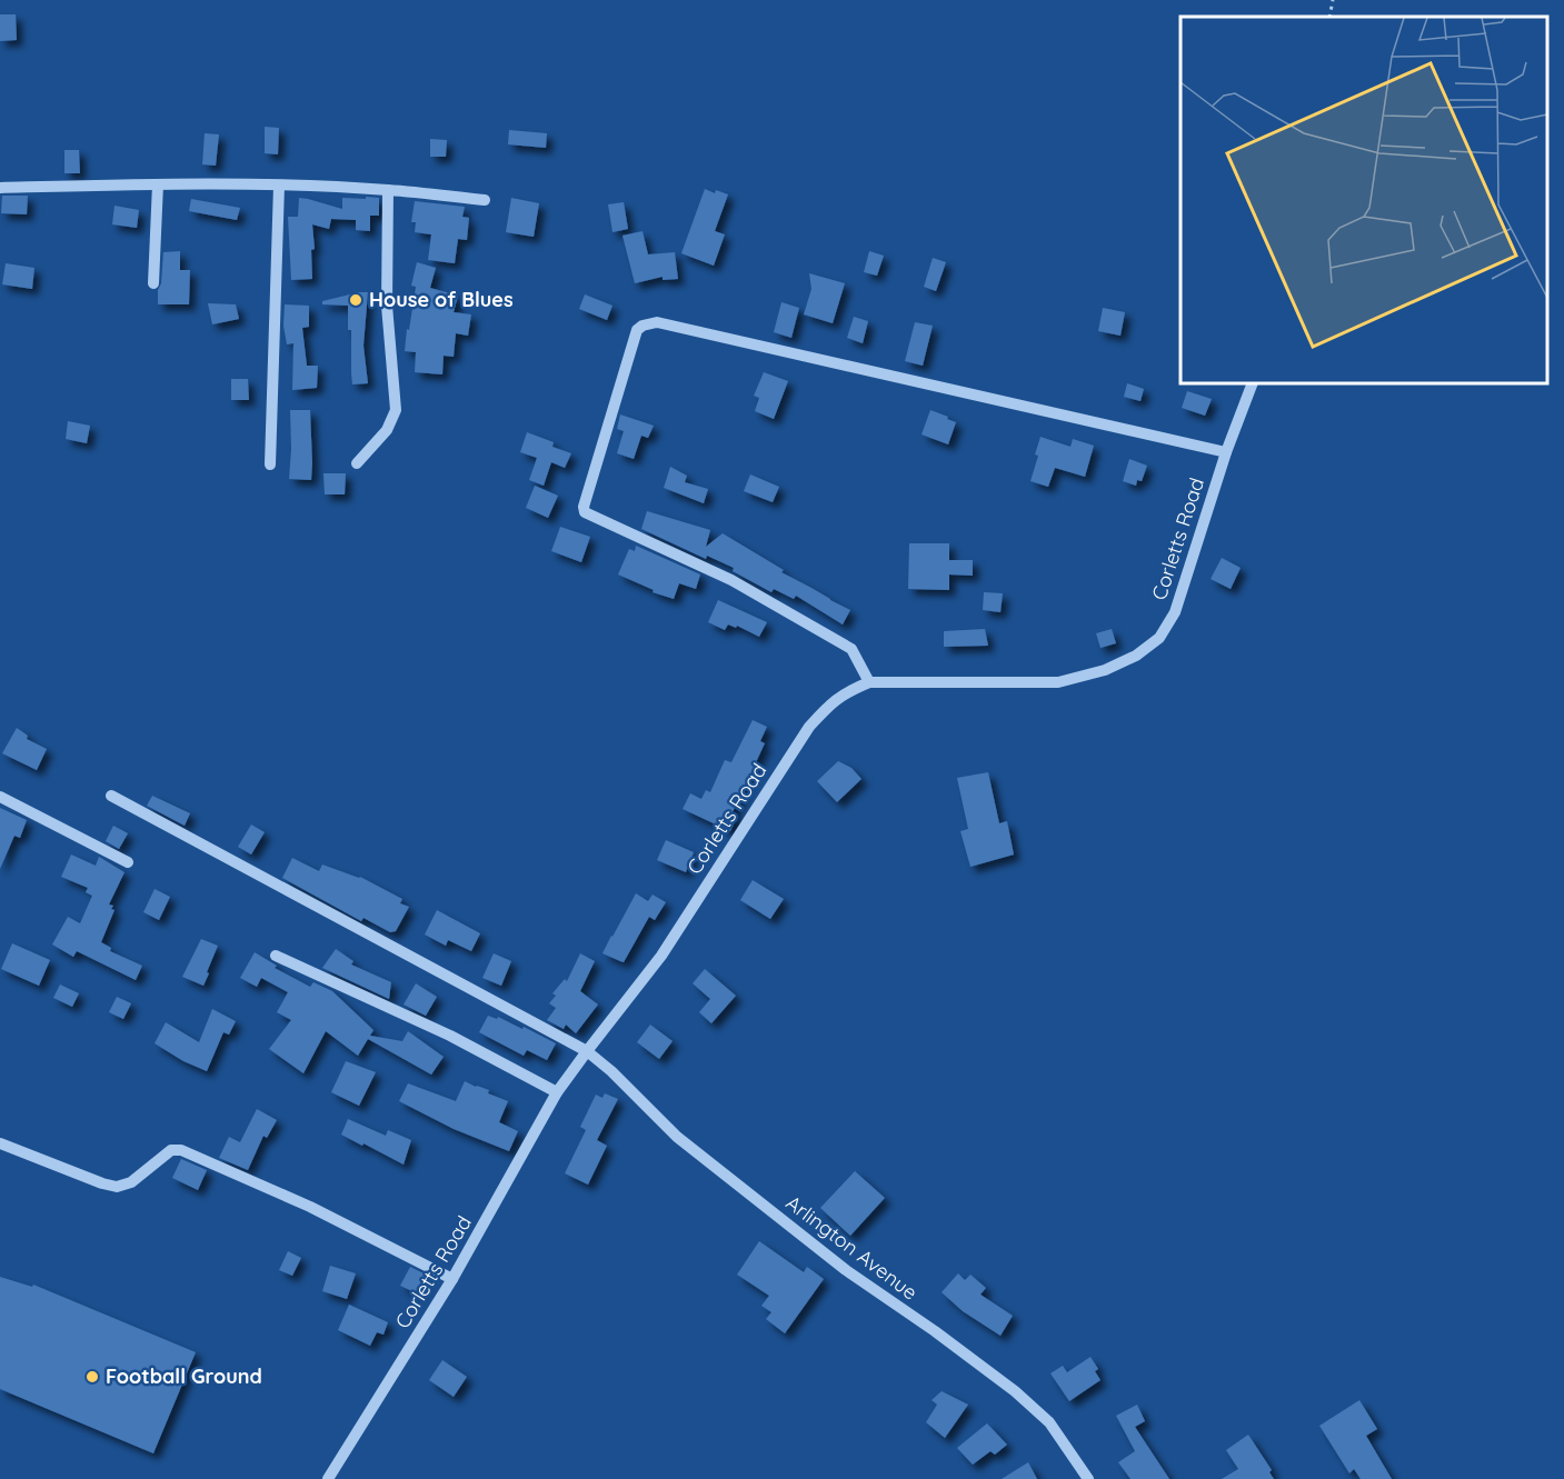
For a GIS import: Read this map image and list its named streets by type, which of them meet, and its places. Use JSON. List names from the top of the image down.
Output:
{
  "streets": {
    "street": ["Corletts Road", "Arlington Avenue"]
  },
  "crossings": [
    ["Corletts Road", "Arlington Avenue"]
  ],
  "places": ["House of Blues", "Football Ground"]
}
